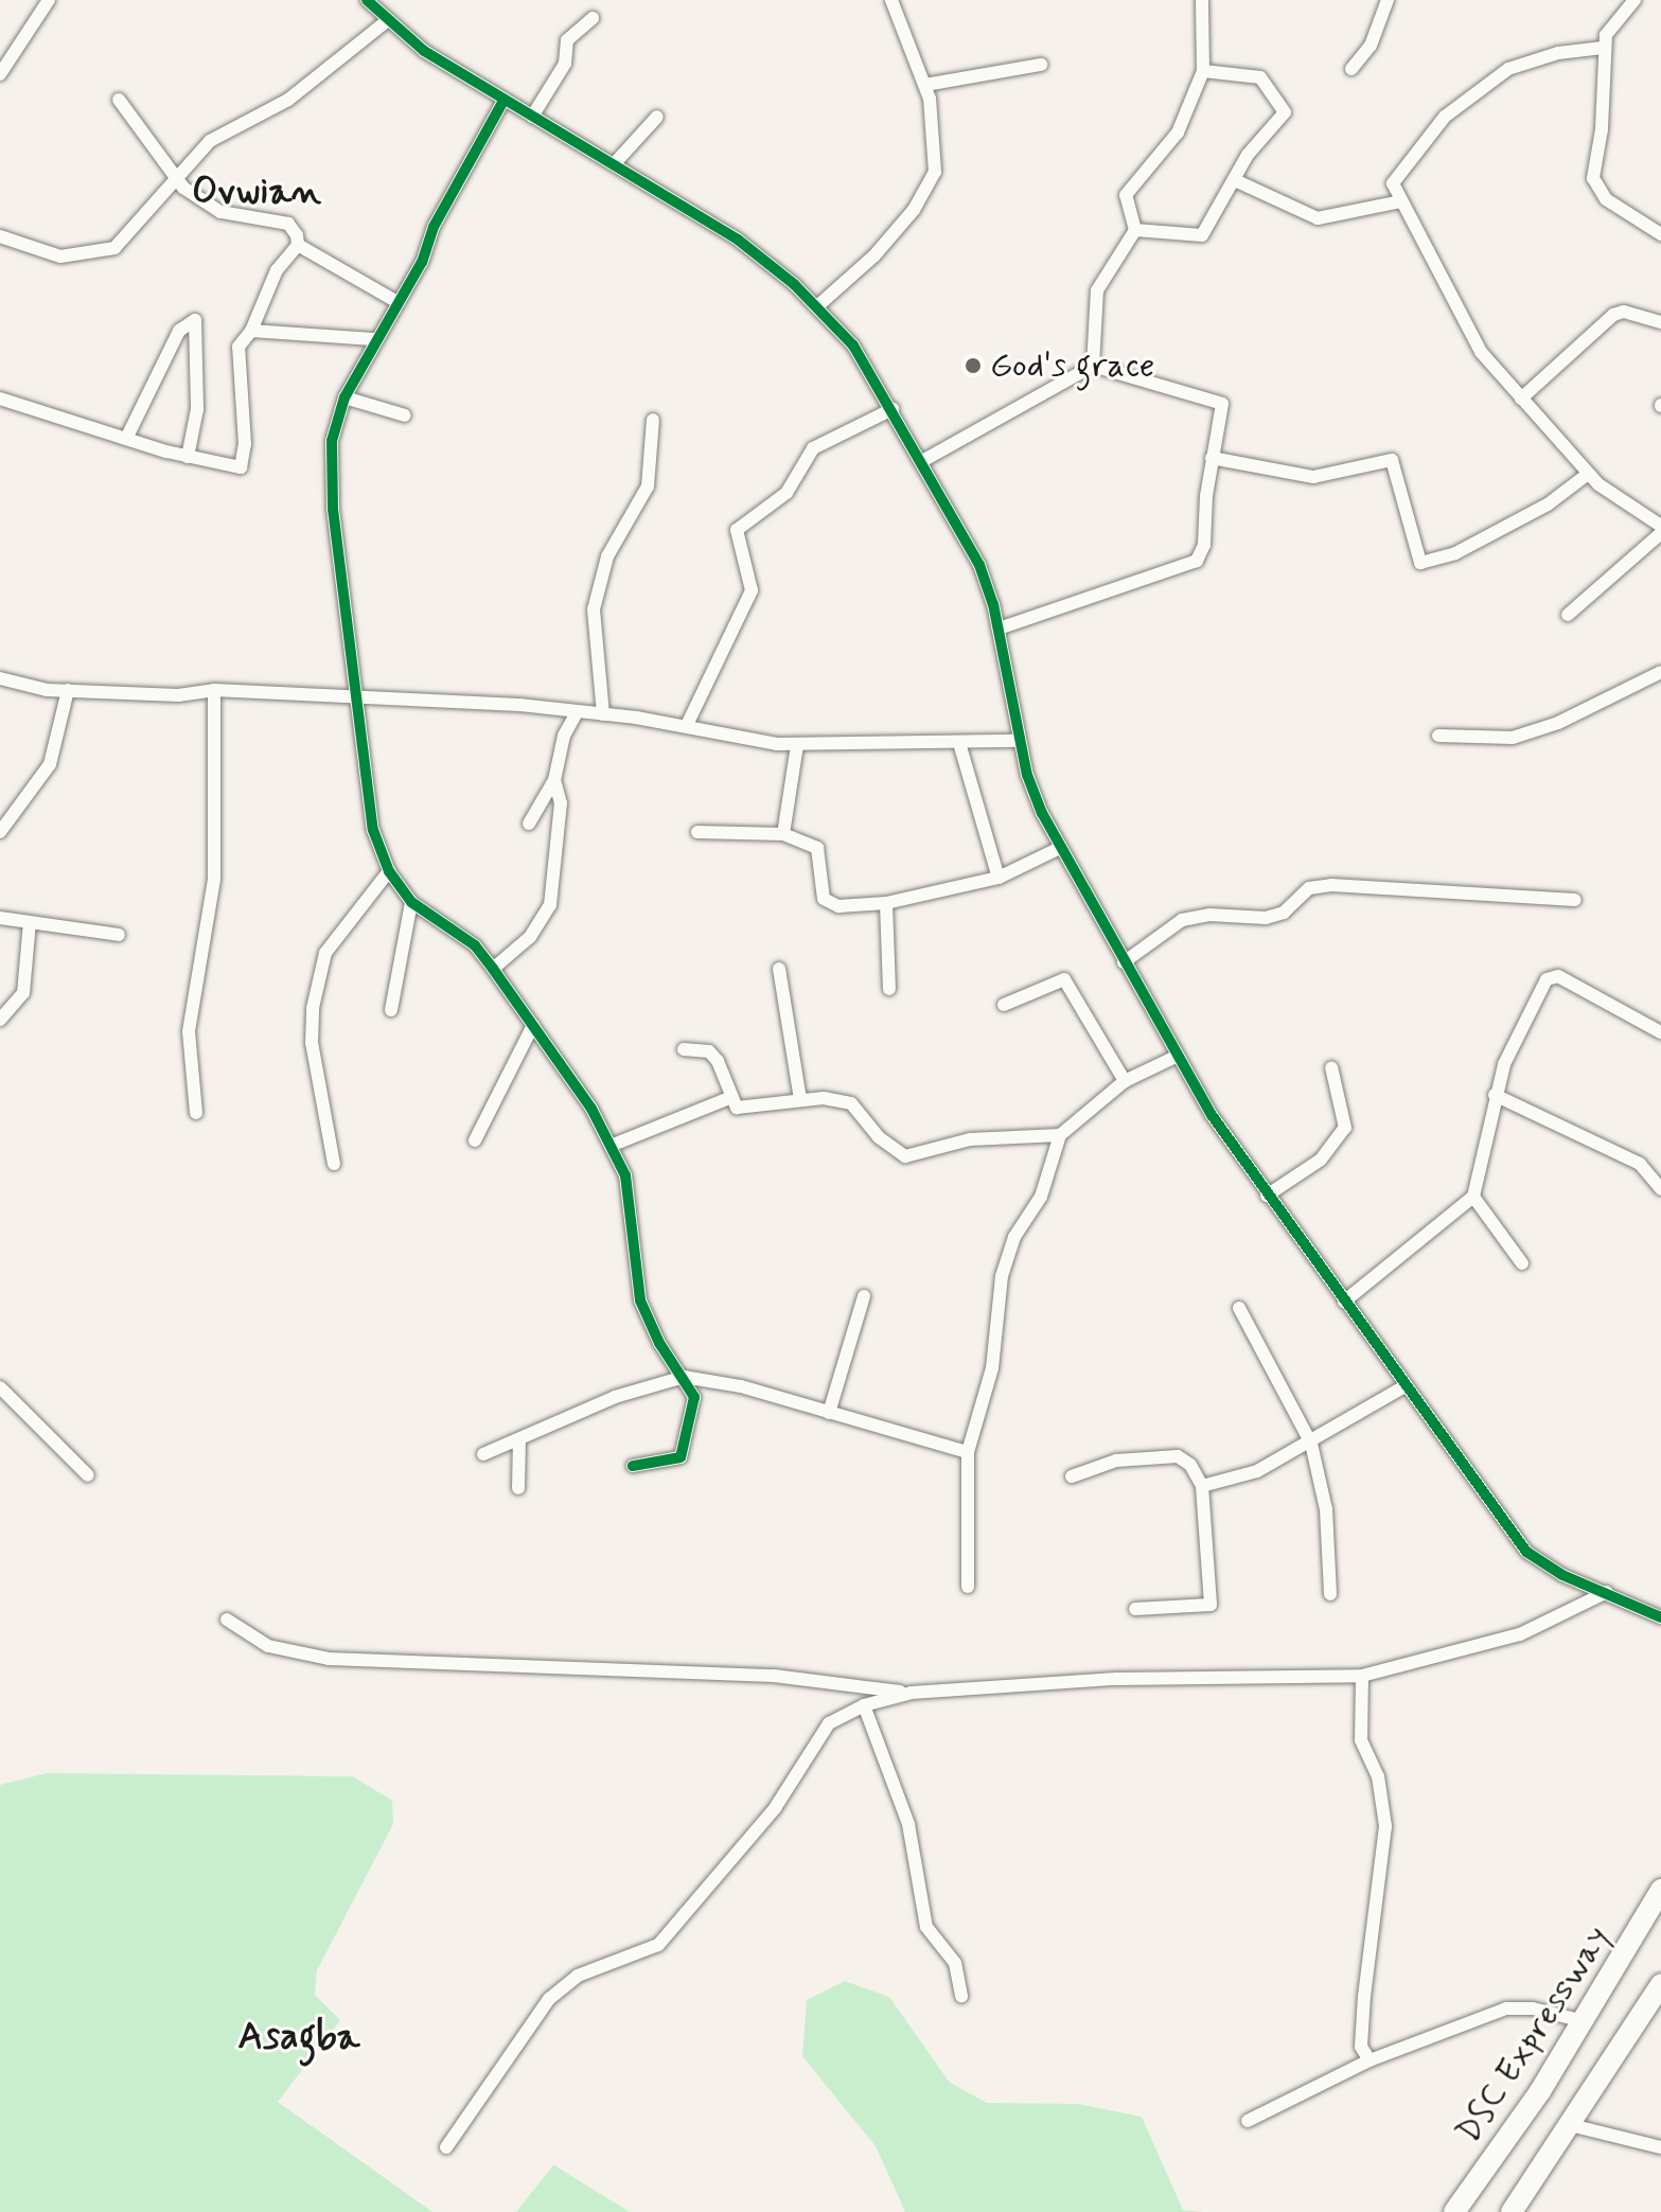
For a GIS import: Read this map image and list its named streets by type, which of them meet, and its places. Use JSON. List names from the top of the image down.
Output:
{
  "streets": {
    "main road": ["DSC Expressway"]
  },
  "districts": ["Ovwian", "Asagba"],
  "places": ["God's grace"]
}
